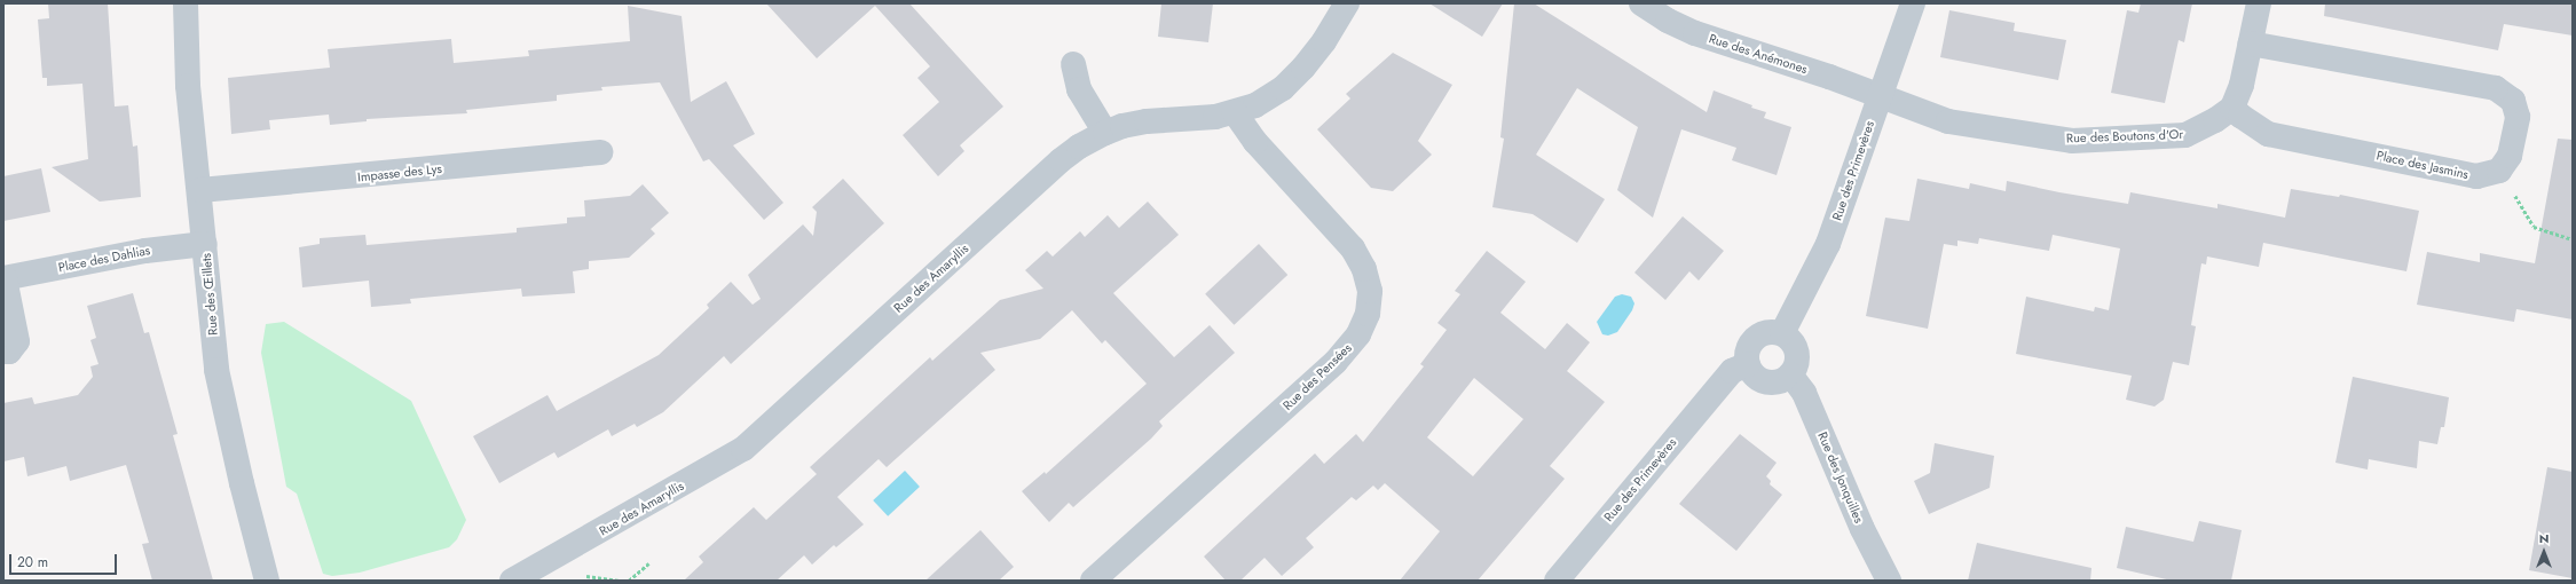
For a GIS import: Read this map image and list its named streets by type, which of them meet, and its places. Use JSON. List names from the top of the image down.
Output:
{
  "streets": {
    "street": [
      "Rue des Anémones",
      "Rue des Boutons d'Or",
      "Place des Jasmins",
      "Rue des Primevères",
      "Impasse des Lys",
      "Place des Dahlias",
      "Rue des Amaryllis",
      "Rue des Œillets",
      "Rue des Pensées",
      "Rue des Jonquilles"
    ]
  },
  "crossings": [
    ["Rue des Anémones", "Rue des Boutons d'Or"],
    ["Rue des Anémones", "Rue des Primevères"],
    ["Rue des Boutons d'Or", "Place des Jasmins"],
    ["Rue des Boutons d'Or", "Rue des Primevères"],
    ["Rue des Primevères", "Rue des Jonquilles"],
    ["Impasse des Lys", "Rue des Œillets"],
    ["Place des Dahlias", "Rue des Œillets"],
    ["Rue des Amaryllis", "Rue des Pensées"]
  ],
  "scale_bar": "20 m",
  "north": "top"
}
